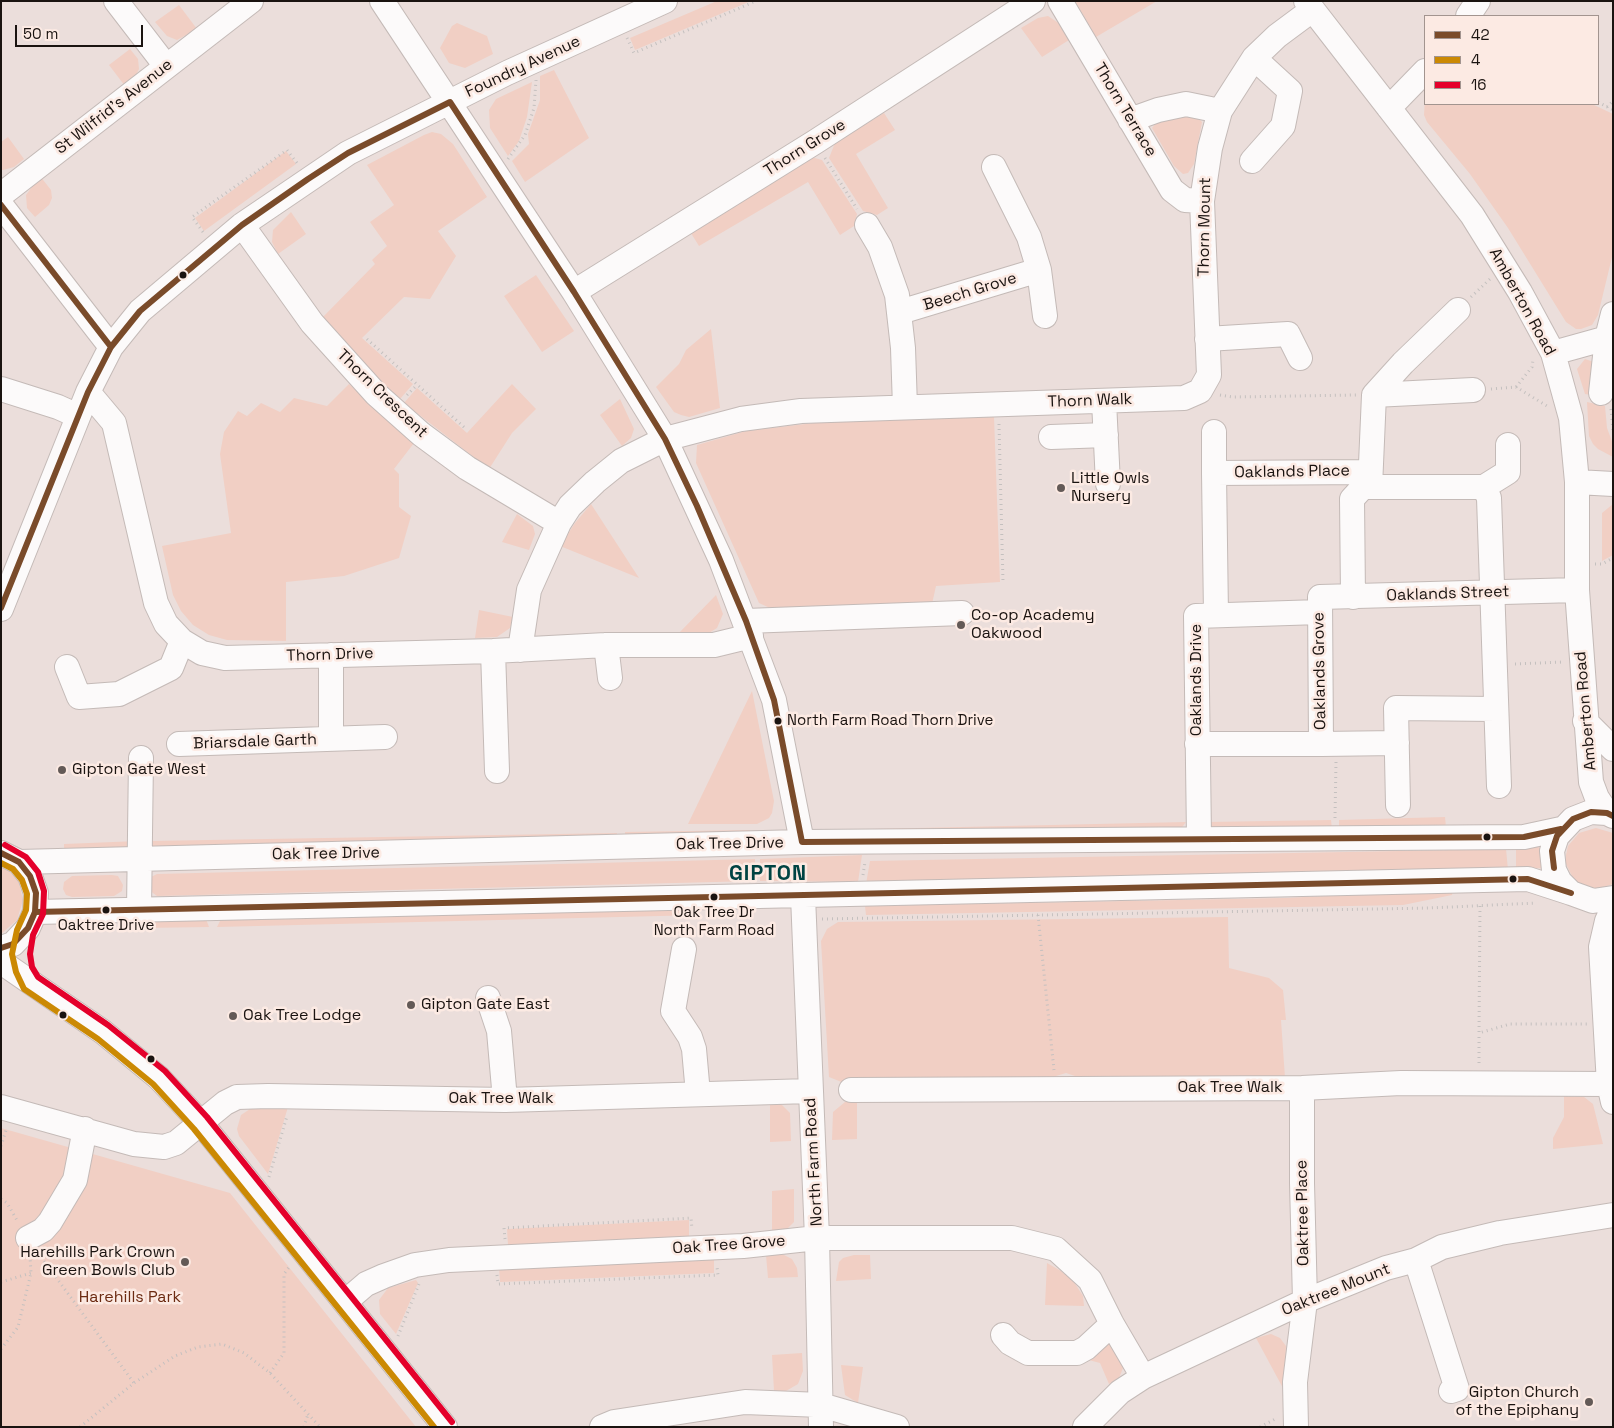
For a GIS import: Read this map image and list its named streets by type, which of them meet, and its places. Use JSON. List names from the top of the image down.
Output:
{
  "streets": {
    "street": [
      "Foundry Avenue",
      "St Wilfrid's Avenue",
      "Thorn Terrace",
      "Thorn Grove",
      "Thorn Mount",
      "Beech Grove",
      "Amberton Road",
      "Thorn Crescent",
      "Thorn Walk",
      "Oaklands Place",
      "Oaklands Street",
      "Thorn Drive",
      "Oaklands Grove",
      "Oaklands Drive",
      "Briarsdale Garth",
      "Oak Tree Drive",
      "Oak Tree Walk",
      "North Farm Road",
      "Oaktree Place",
      "Oak Tree Grove",
      "Oaktree Mount"
    ]
  },
  "crossings": [
    ["Foundry Avenue", "Thorn Crescent"],
    ["Foundry Avenue", "Thorn Drive"],
    ["Thorn Terrace", "Thorn Mount"],
    ["Thorn Mount", "Amberton Road"],
    ["Thorn Mount", "Thorn Walk"],
    ["Amberton Road", "Oaklands Street"],
    ["Amberton Road", "Oak Tree Drive"],
    ["Thorn Crescent", "Thorn Walk"],
    ["Thorn Walk", "Thorn Drive"],
    ["Oaklands Place", "Oaklands Drive"],
    ["Oaklands Street", "Oaklands Grove"],
    ["Oaklands Street", "Oaklands Drive"],
    ["Thorn Drive", "Briarsdale Garth"],
    ["Oaklands Grove", "Oaklands Drive"],
    ["Oaklands Drive", "Oak Tree Drive"],
    ["Oak Tree Walk", "North Farm Road"],
    ["Oak Tree Walk", "Oaktree Place"],
    ["North Farm Road", "Oak Tree Grove"],
    ["Oaktree Place", "Oaktree Mount"],
    ["Oak Tree Grove", "Oaktree Mount"]
  ],
  "districts": ["GIPTON"],
  "parks": ["Harehills Park"],
  "places": [
    "Little Owls Nursery",
    "Co-op Academy Oakwood",
    "North Farm Road Thorn Drive",
    "Gipton Gate West",
    "Oak Tree Dr North Farm Road",
    "Oaktree Drive",
    "Gipton Gate East",
    "Oak Tree Lodge",
    "Harehills Park Crown Green Bowls Club",
    "Gipton Church of the Epiphany"
  ],
  "lines": ["transit line 42", "transit line 16", "transit line 4"],
  "legend": ["42", "4", "16"],
  "scale_bar": "50 m"
}
